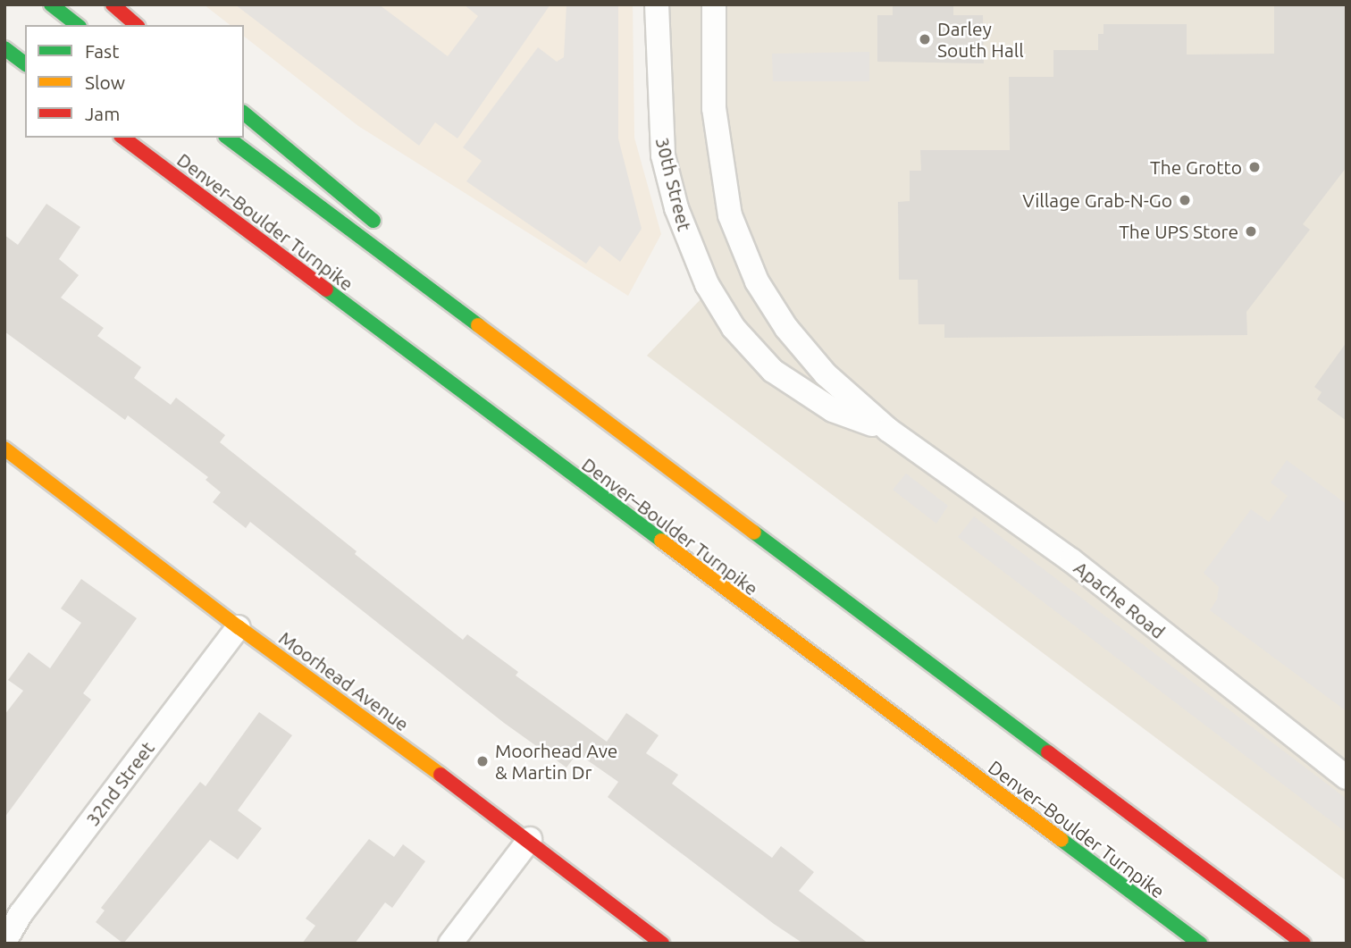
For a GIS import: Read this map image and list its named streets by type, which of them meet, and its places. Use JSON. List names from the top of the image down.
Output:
{
  "streets": {
    "main road": ["Denver–Boulder Turnpike", "Moorhead Avenue"],
    "street": ["30th Street", "Apache Road", "32nd Street"]
  },
  "crossings": [
    ["30th Street", "Apache Road"],
    ["Moorhead Avenue", "32nd Street"]
  ],
  "places": [
    "Darley South Hall",
    "The Grotto",
    "Village Grab-N-Go",
    "The UPS Store",
    "Moorhead Ave & Martin Dr"
  ],
  "legend": ["Fast", "Slow", "Jam"]
}
